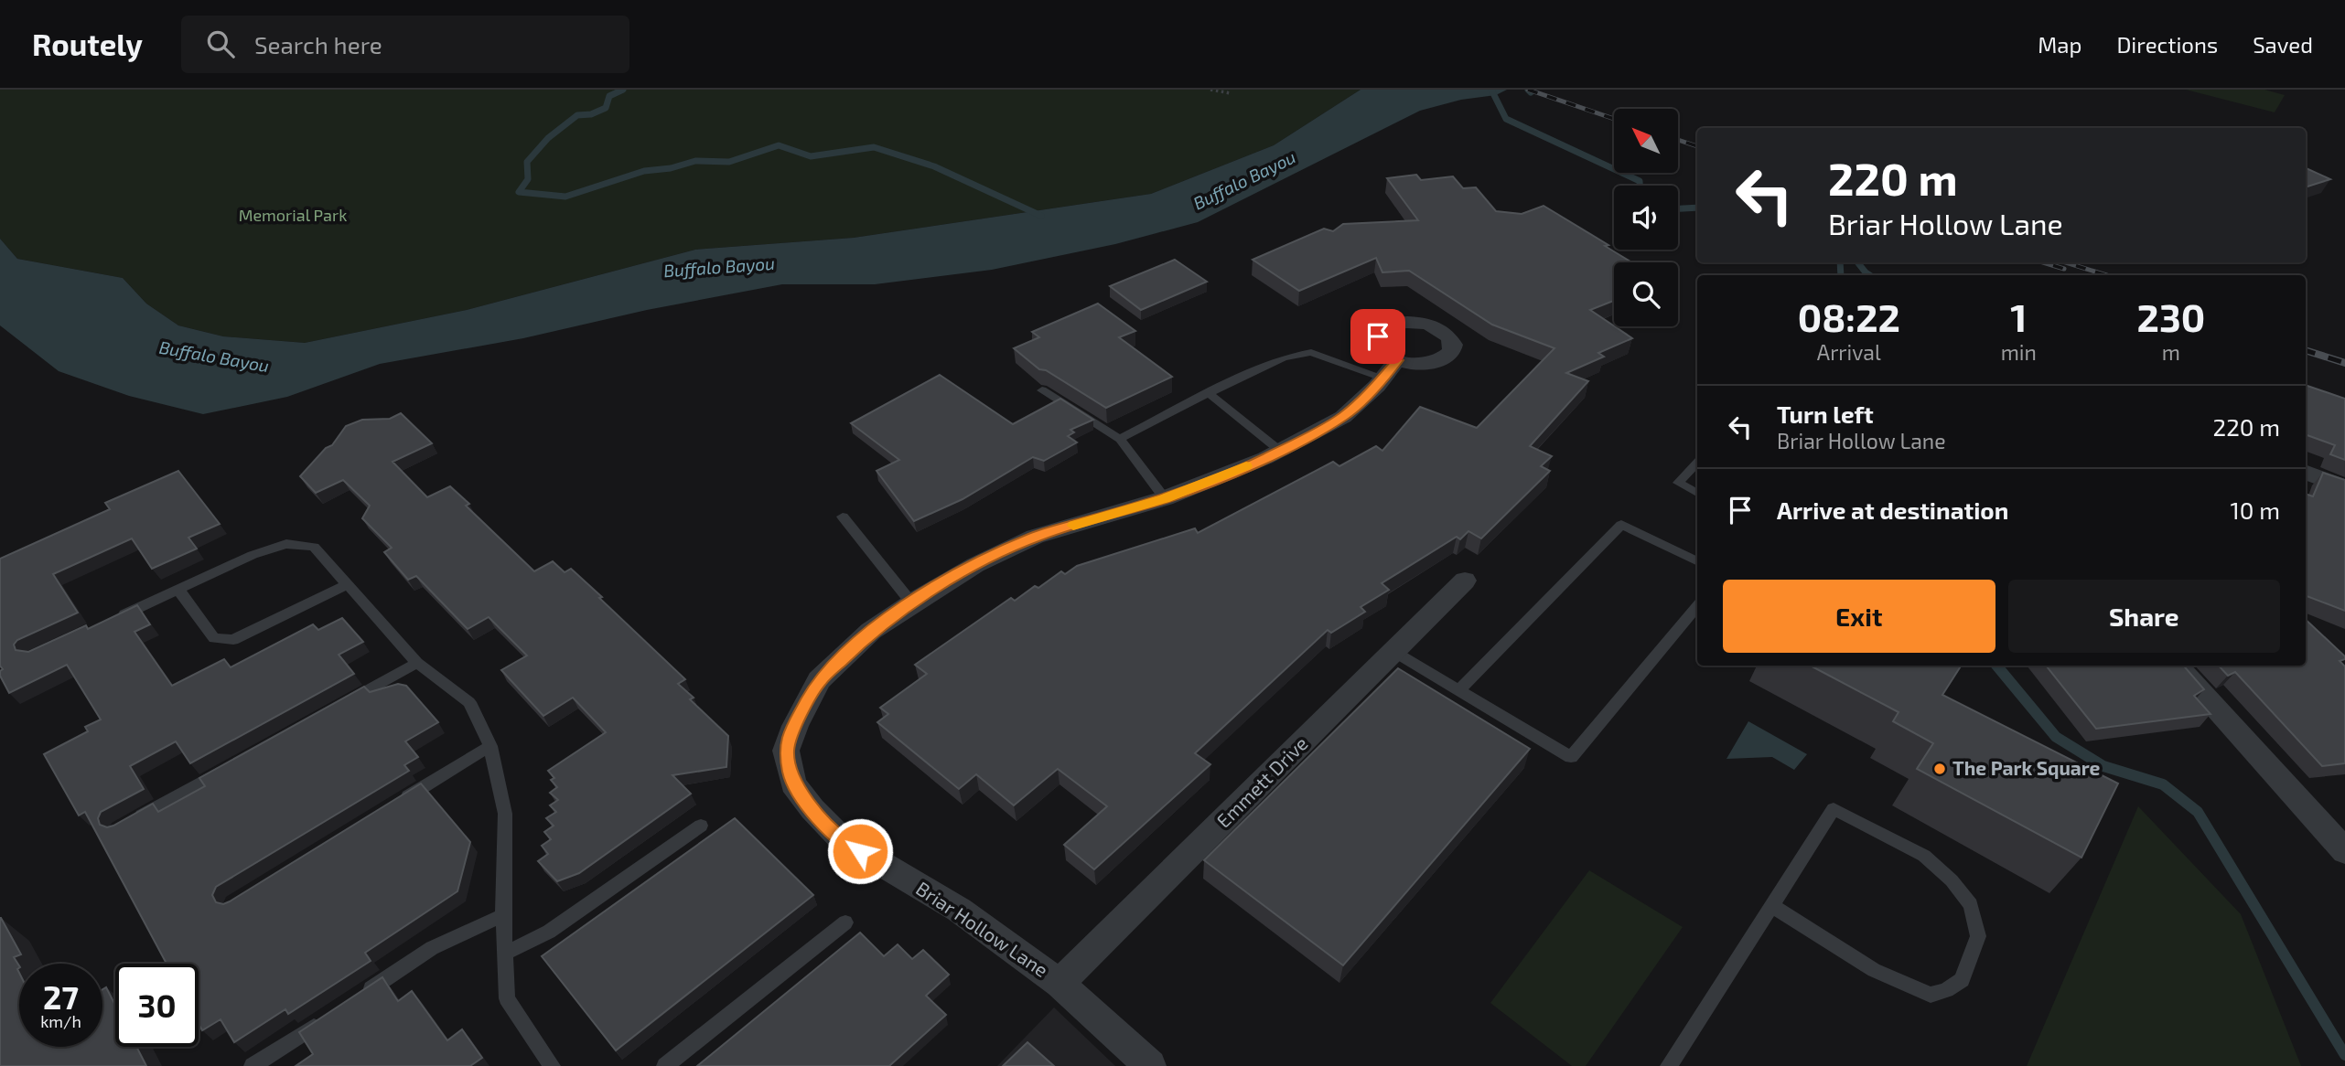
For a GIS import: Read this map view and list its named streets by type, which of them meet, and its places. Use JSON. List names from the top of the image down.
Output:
{
  "streets": {
    "street": ["Emmett Drive", "Briar Hollow Lane"]
  },
  "crossings": [
    ["Emmett Drive", "Briar Hollow Lane"]
  ],
  "water": ["Buffalo Bayou"],
  "parks": ["Memorial Park"],
  "places": ["The Park Square"],
  "north": "top left",
  "page": {
    "header": "Routely",
    "search": "Search here",
    "nav": ["Map", "Directions", "Saved"],
    "turn": ["220 m", "Briar Hollow Lane"],
    "eta": [
      "08:22",
      "Arrival",
      "1",
      "min",
      "230",
      "m"
    ],
    "list": [
      {
        "name": "Turn left",
        "note": "Briar Hollow Lane",
        "value": "220 m"
      },
      {
        "name": "Arrive at destination",
        "value": "10 m"
      }
    ],
    "buttons": ["Exit", "Share"],
    "speed": "27 km/h",
    "limit": "30"
  }
}
